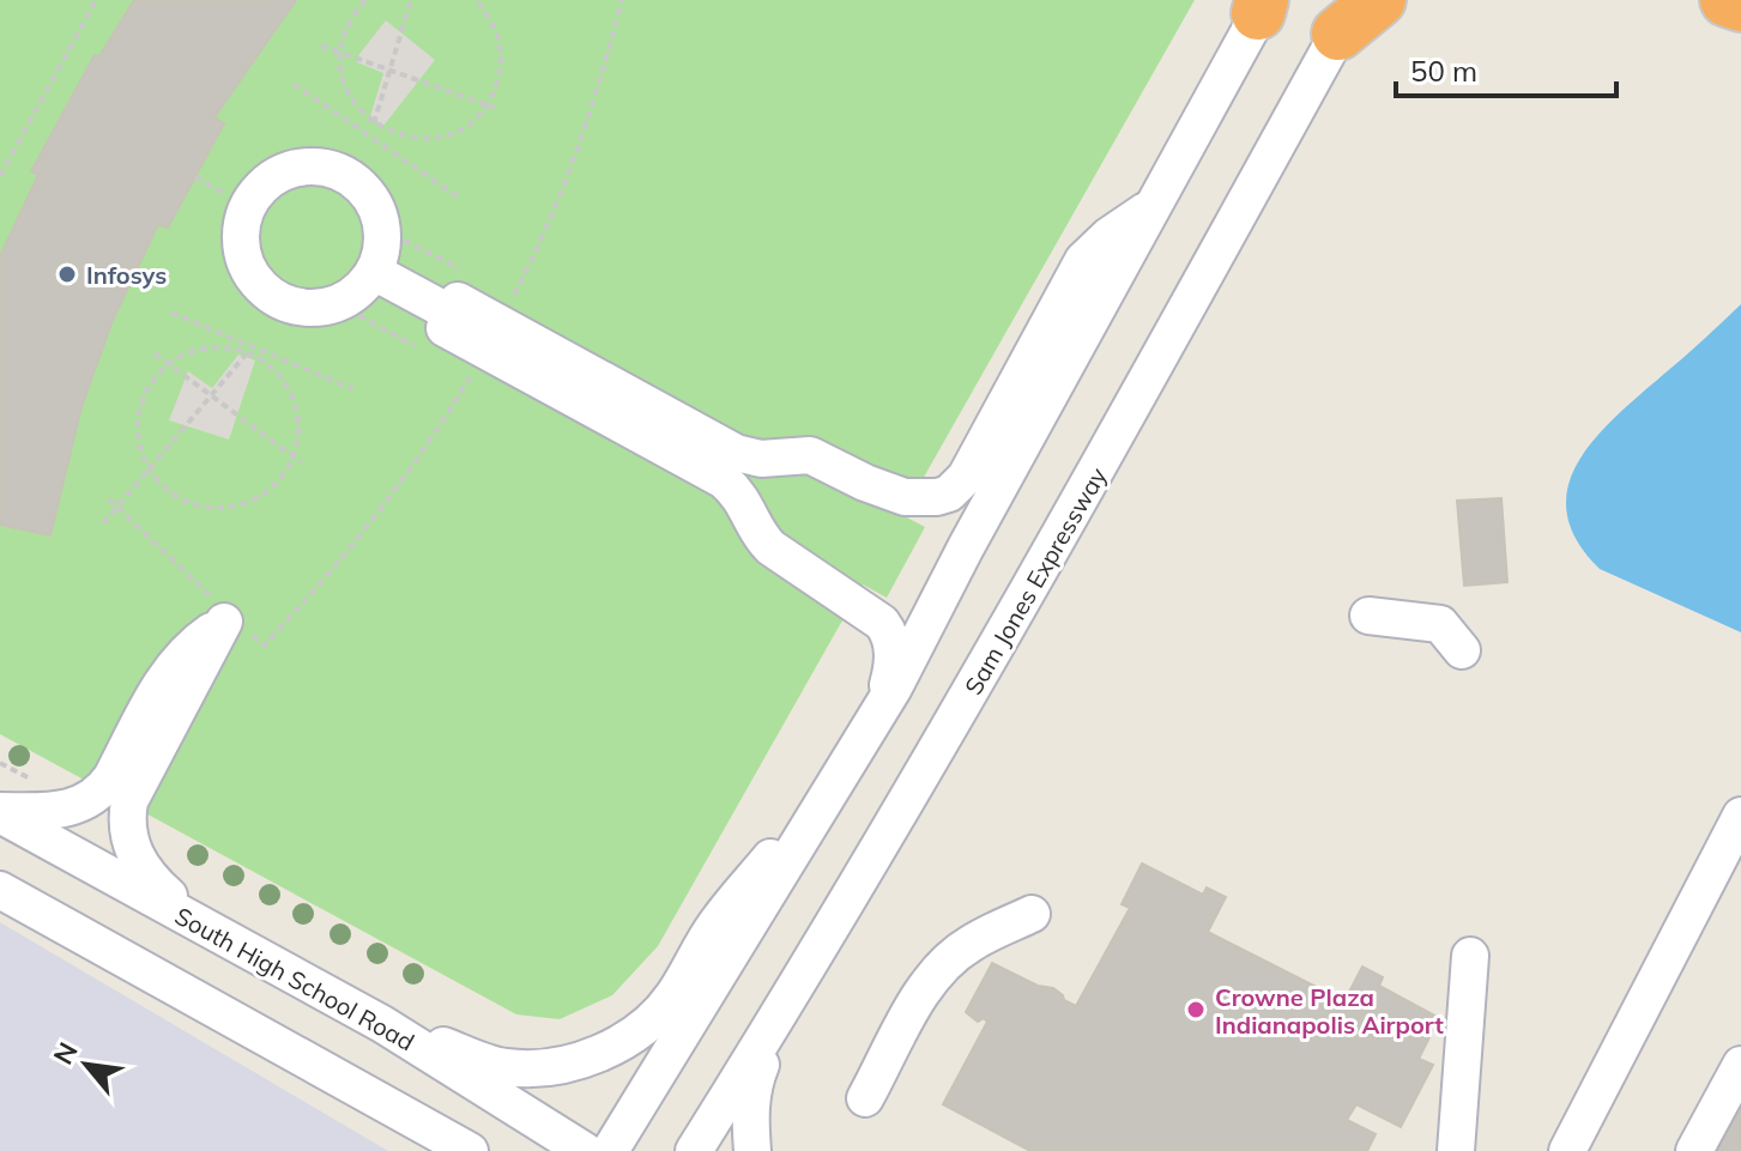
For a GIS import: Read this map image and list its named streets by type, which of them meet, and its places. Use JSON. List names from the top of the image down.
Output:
{
  "streets": {
    "street": ["Sam Jones Expressway", "South High School Road"]
  },
  "places": ["Infosys", "Crowne Plaza Indianapolis Airport"],
  "scale_bar": "50 m",
  "north": "top left"
}
